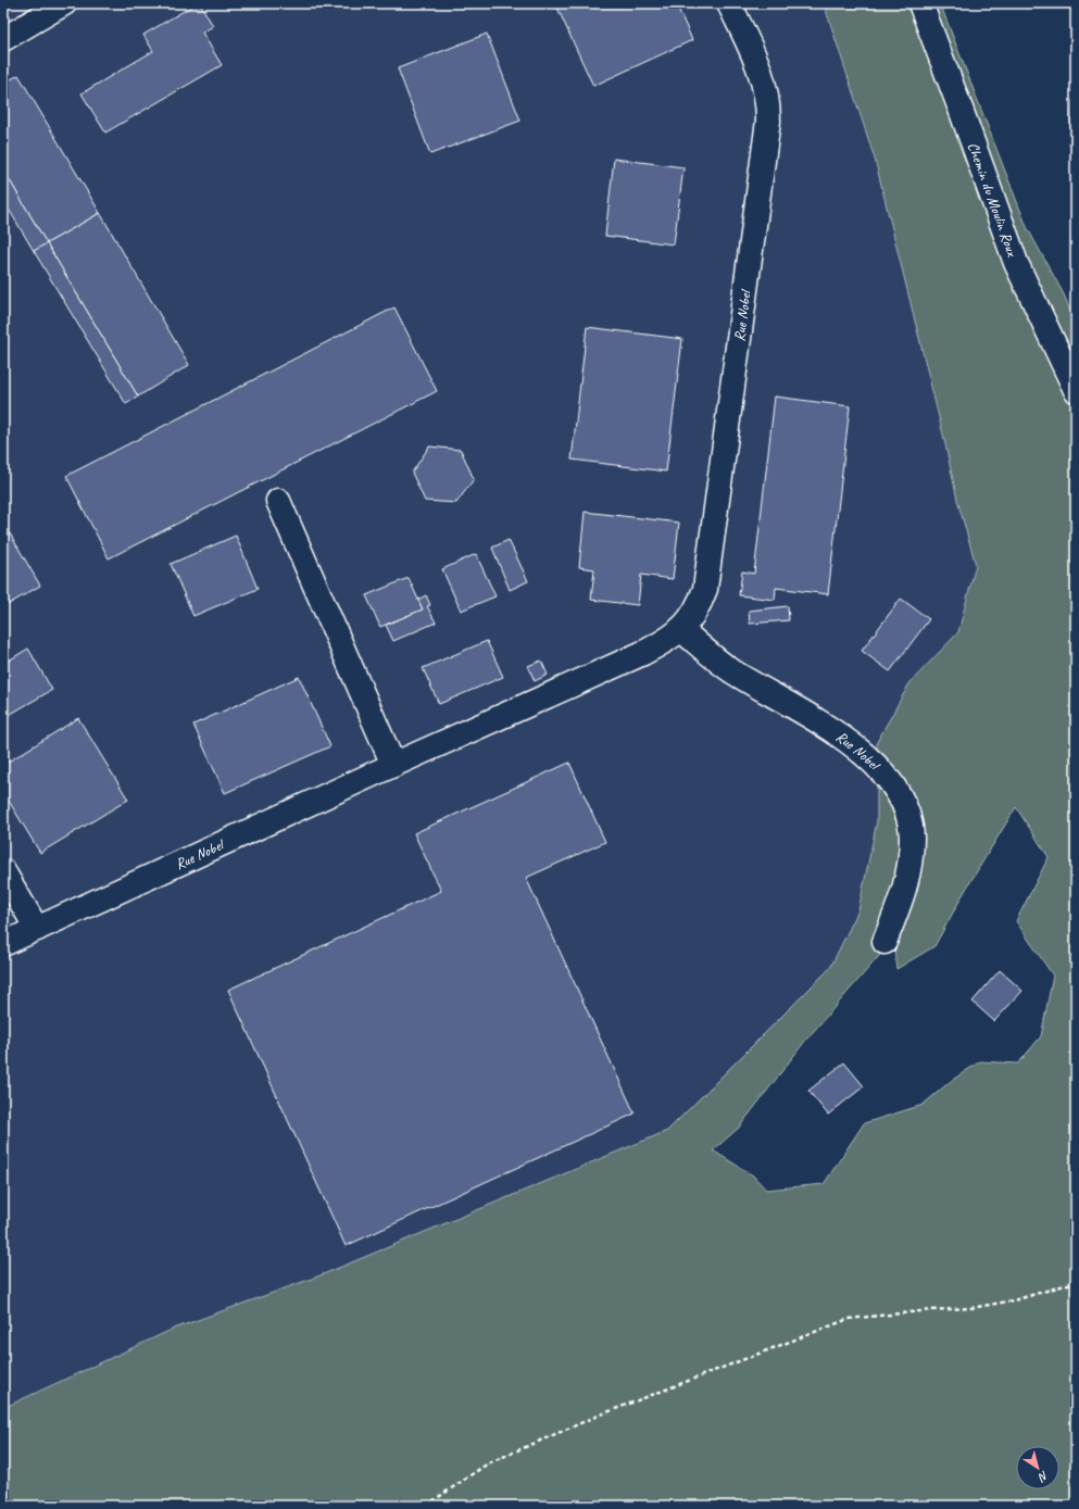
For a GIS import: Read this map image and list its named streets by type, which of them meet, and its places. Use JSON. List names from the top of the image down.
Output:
{
  "streets": {
    "street": ["Chemin du Moulin Roux", "Rue Nobel"]
  },
  "north": "bottom right"
}
